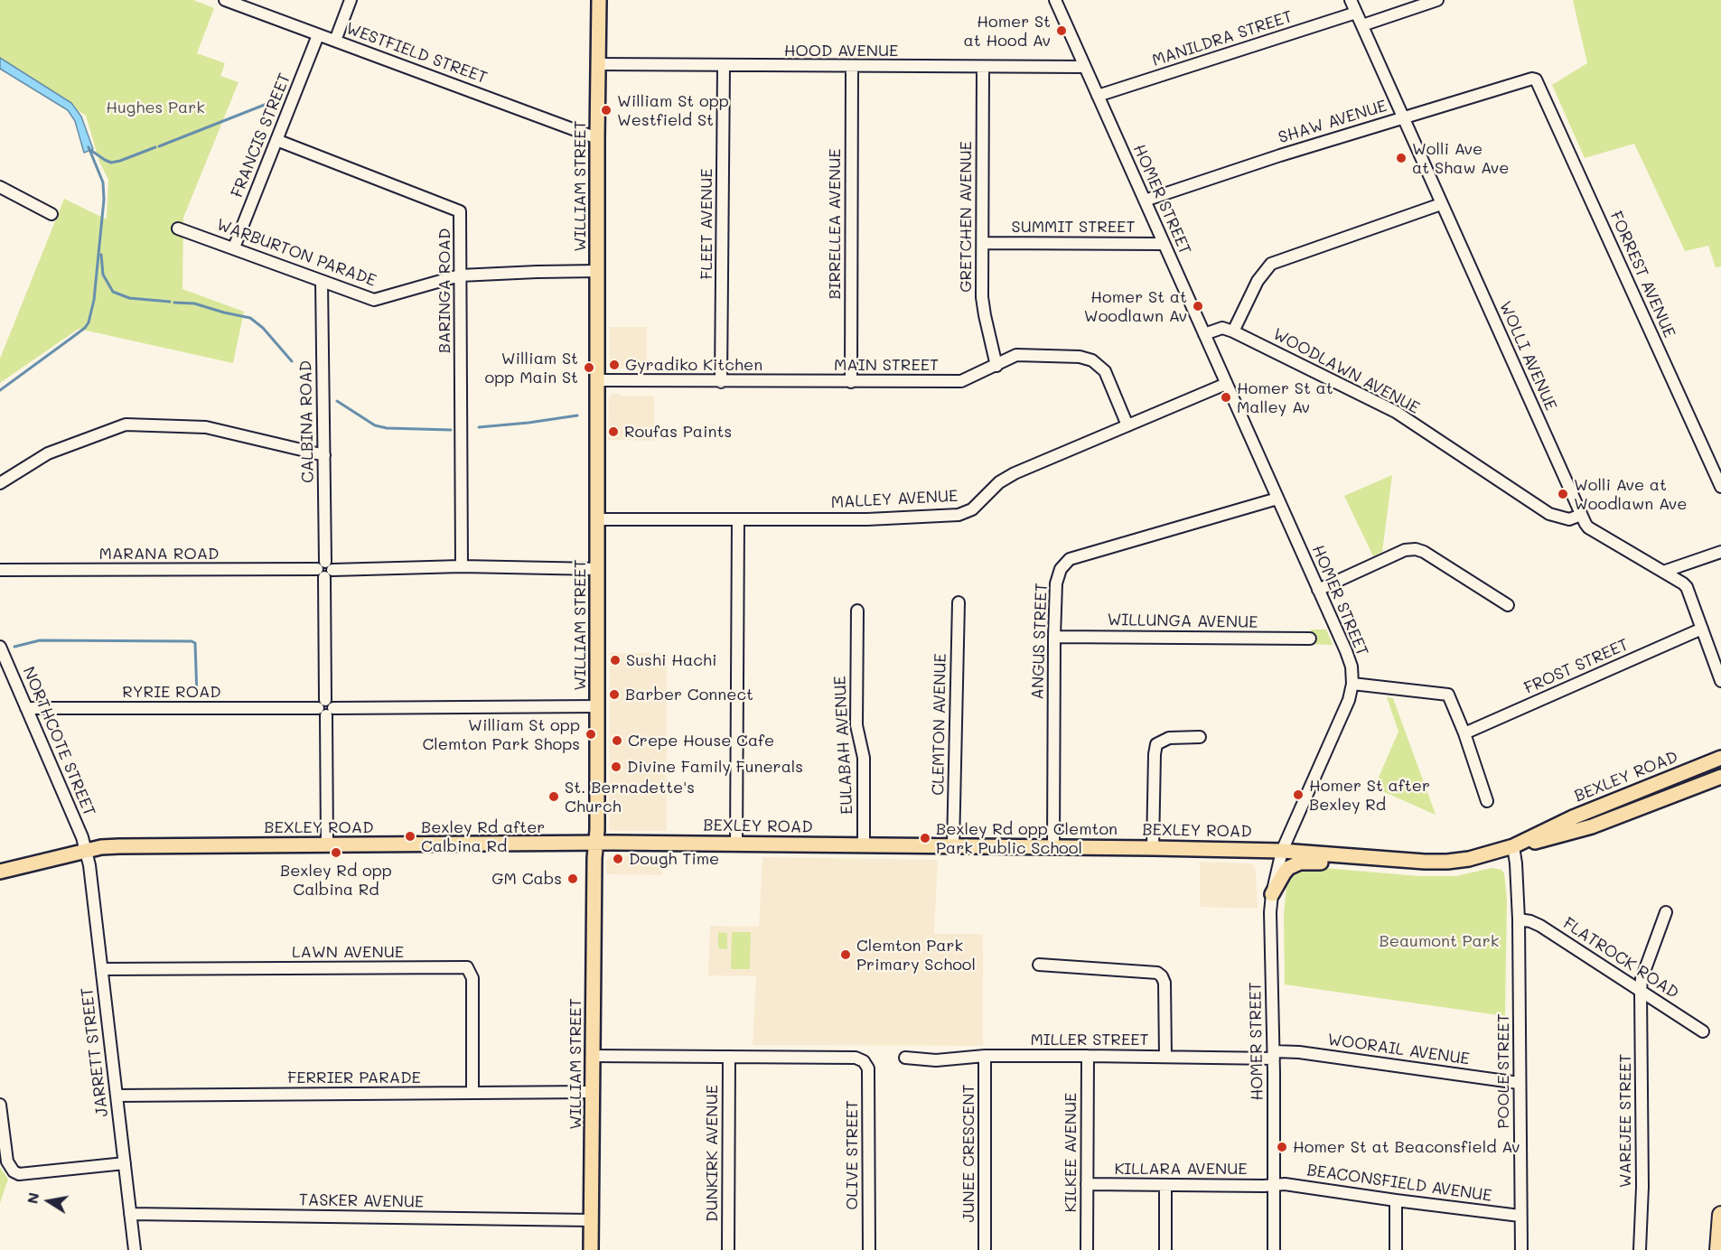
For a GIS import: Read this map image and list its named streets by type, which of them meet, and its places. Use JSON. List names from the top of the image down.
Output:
{
  "streets": {
    "main road": ["WILLIAM STREET", "BEXLEY ROAD"],
    "street": [
      "MANILDRA STREET",
      "HOOD AVENUE",
      "WESTFIELD STREET",
      "SHAW AVENUE",
      "FRANCIS STREET",
      "HOMER STREET",
      "GRETCHEN AVENUE",
      "FLEET AVENUE",
      "BIRRELLEA AVENUE",
      "SUMMIT STREET",
      "WARBURTON PARADE",
      "FORREST AVENUE",
      "BARINGA ROAD",
      "WOLLI AVENUE",
      "MAIN STREET",
      "WOODLAWN AVENUE",
      "CALBINA ROAD",
      "MALLEY AVENUE",
      "MARANA ROAD",
      "WILLUNGA AVENUE",
      "ANGUS STREET",
      "FROST STREET",
      "RYRIE ROAD",
      "CLEMTON AVENUE",
      "NORTHCOTE STREET",
      "EULABAH AVENUE",
      "LAWN AVENUE",
      "FLATROCK ROAD",
      "MILLER STREET",
      "WOORAIL AVENUE",
      "JARRETT STREET",
      "POOLE STREET",
      "FERRIER PARADE",
      "WAREJEE STREET",
      "KILKEE AVENUE",
      "DUNKIRK AVENUE",
      "JUNEE CRESCENT",
      "OLIVE STREET",
      "KILLARA AVENUE",
      "BEACONSFIELD AVENUE",
      "TASKER AVENUE"
    ]
  },
  "crossings": [
    ["MANILDRA STREET", "HOMER STREET"],
    ["MANILDRA STREET", "WOLLI AVENUE"],
    ["HOOD AVENUE", "WILLIAM STREET"],
    ["HOOD AVENUE", "HOMER STREET"],
    ["HOOD AVENUE", "GRETCHEN AVENUE"],
    ["HOOD AVENUE", "FLEET AVENUE"],
    ["HOOD AVENUE", "BIRRELLEA AVENUE"],
    ["WESTFIELD STREET", "FRANCIS STREET"],
    ["WESTFIELD STREET", "WILLIAM STREET"],
    ["SHAW AVENUE", "HOMER STREET"],
    ["SHAW AVENUE", "FORREST AVENUE"],
    ["SHAW AVENUE", "WOLLI AVENUE"],
    ["FRANCIS STREET", "WARBURTON PARADE"],
    ["FRANCIS STREET", "BARINGA ROAD"],
    ["WILLIAM STREET", "WARBURTON PARADE"],
    ["WILLIAM STREET", "MAIN STREET"],
    ["WILLIAM STREET", "MALLEY AVENUE"],
    ["WILLIAM STREET", "MARANA ROAD"],
    ["WILLIAM STREET", "RYRIE ROAD"],
    ["WILLIAM STREET", "BEXLEY ROAD"],
    ["WILLIAM STREET", "FERRIER PARADE"],
    ["WILLIAM STREET", "TASKER AVENUE"],
    ["HOMER STREET", "SUMMIT STREET"],
    ["HOMER STREET", "WOODLAWN AVENUE"],
    ["HOMER STREET", "MALLEY AVENUE"],
    ["HOMER STREET", "ANGUS STREET"],
    ["HOMER STREET", "BEXLEY ROAD"],
    ["HOMER STREET", "MILLER STREET"],
    ["HOMER STREET", "WOORAIL AVENUE"],
    ["HOMER STREET", "KILLARA AVENUE"],
    ["HOMER STREET", "BEACONSFIELD AVENUE"],
    ["GRETCHEN AVENUE", "SUMMIT STREET"],
    ["GRETCHEN AVENUE", "MAIN STREET"],
    ["FLEET AVENUE", "MAIN STREET"],
    ["BIRRELLEA AVENUE", "MAIN STREET"],
    ["WARBURTON PARADE", "BARINGA ROAD"],
    ["WARBURTON PARADE", "CALBINA ROAD"],
    ["BARINGA ROAD", "MARANA ROAD"],
    ["WOLLI AVENUE", "WOODLAWN AVENUE"],
    ["WOLLI AVENUE", "FROST STREET"],
    ["MAIN STREET", "MALLEY AVENUE"],
    ["CALBINA ROAD", "MARANA ROAD"],
    ["CALBINA ROAD", "RYRIE ROAD"],
    ["CALBINA ROAD", "BEXLEY ROAD"],
    ["WILLUNGA AVENUE", "ANGUS STREET"],
    ["ANGUS STREET", "BEXLEY ROAD"],
    ["RYRIE ROAD", "NORTHCOTE STREET"],
    ["CLEMTON AVENUE", "BEXLEY ROAD"],
    ["NORTHCOTE STREET", "BEXLEY ROAD"],
    ["NORTHCOTE STREET", "JARRETT STREET"],
    ["EULABAH AVENUE", "BEXLEY ROAD"],
    ["BEXLEY ROAD", "JARRETT STREET"],
    ["BEXLEY ROAD", "POOLE STREET"],
    ["LAWN AVENUE", "JARRETT STREET"],
    ["LAWN AVENUE", "FERRIER PARADE"],
    ["FLATROCK ROAD", "POOLE STREET"],
    ["FLATROCK ROAD", "WAREJEE STREET"],
    ["MILLER STREET", "WOORAIL AVENUE"],
    ["MILLER STREET", "KILKEE AVENUE"],
    ["MILLER STREET", "JUNEE CRESCENT"],
    ["WOORAIL AVENUE", "POOLE STREET"],
    ["JARRETT STREET", "FERRIER PARADE"],
    ["JARRETT STREET", "TASKER AVENUE"],
    ["POOLE STREET", "BEACONSFIELD AVENUE"],
    ["KILKEE AVENUE", "KILLARA AVENUE"],
    ["DUNKIRK AVENUE", "OLIVE STREET"],
    ["KILLARA AVENUE", "BEACONSFIELD AVENUE"]
  ],
  "parks": ["Hughes Park", "Beaumont Park"],
  "places": [
    "Homer St at Hood Av",
    "William St opp Westfield St",
    "Wolli Ave at Shaw Ave",
    "Homer St at Woodlawn Av",
    "Gyradiko Kitchen",
    "William St opp Main St",
    "Homer St at Malley Av",
    "Roufas Paints",
    "Wolli Ave at Woodlawn Ave",
    "Sushi Hachi",
    "Barber Connect",
    "William St opp Clemton Park Shops",
    "Crepe House Cafe",
    "Divine Family Funerals",
    "Homer St after Bexley Rd",
    "St. Bernadette's Church",
    "Bexley Rd after Calbina Rd",
    "Bexley Rd opp Clemton Park Public School",
    "Bexley Rd opp Calbina Rd",
    "Dough Time",
    "GM Cabs",
    "Clemton Park Primary School",
    "Homer St at Beaconsfield Av"
  ],
  "north": "left"
}
